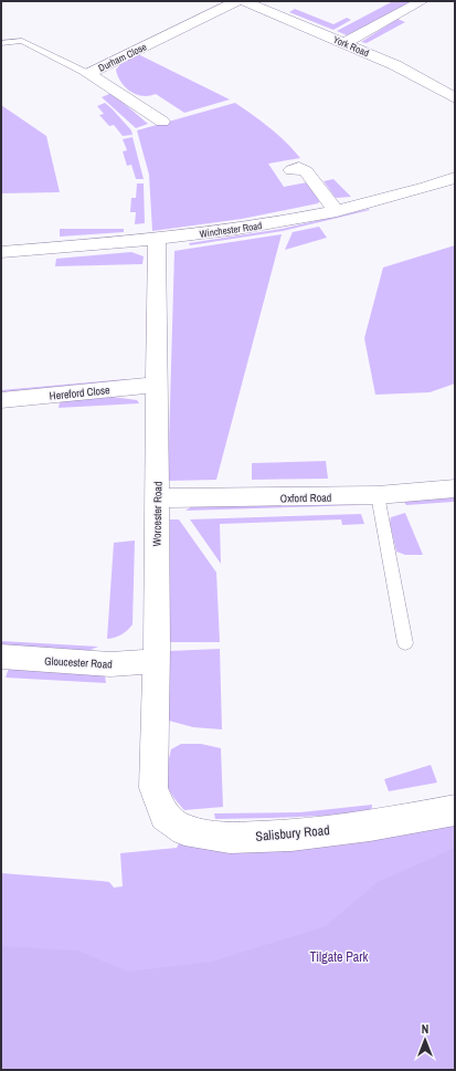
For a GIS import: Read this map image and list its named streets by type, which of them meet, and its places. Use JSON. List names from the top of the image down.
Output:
{
  "streets": {
    "street": [
      "York Road",
      "Durham Close",
      "Winchester Road",
      "Hereford Close",
      "Oxford Road",
      "Worcester Road",
      "Gloucester Road",
      "Salisbury Road"
    ]
  },
  "crossings": [
    ["Winchester Road", "Worcester Road"],
    ["Hereford Close", "Worcester Road"],
    ["Oxford Road", "Worcester Road"],
    ["Worcester Road", "Gloucester Road"],
    ["Worcester Road", "Salisbury Road"]
  ],
  "parks": ["Tilgate Park"],
  "north": "top"
}
